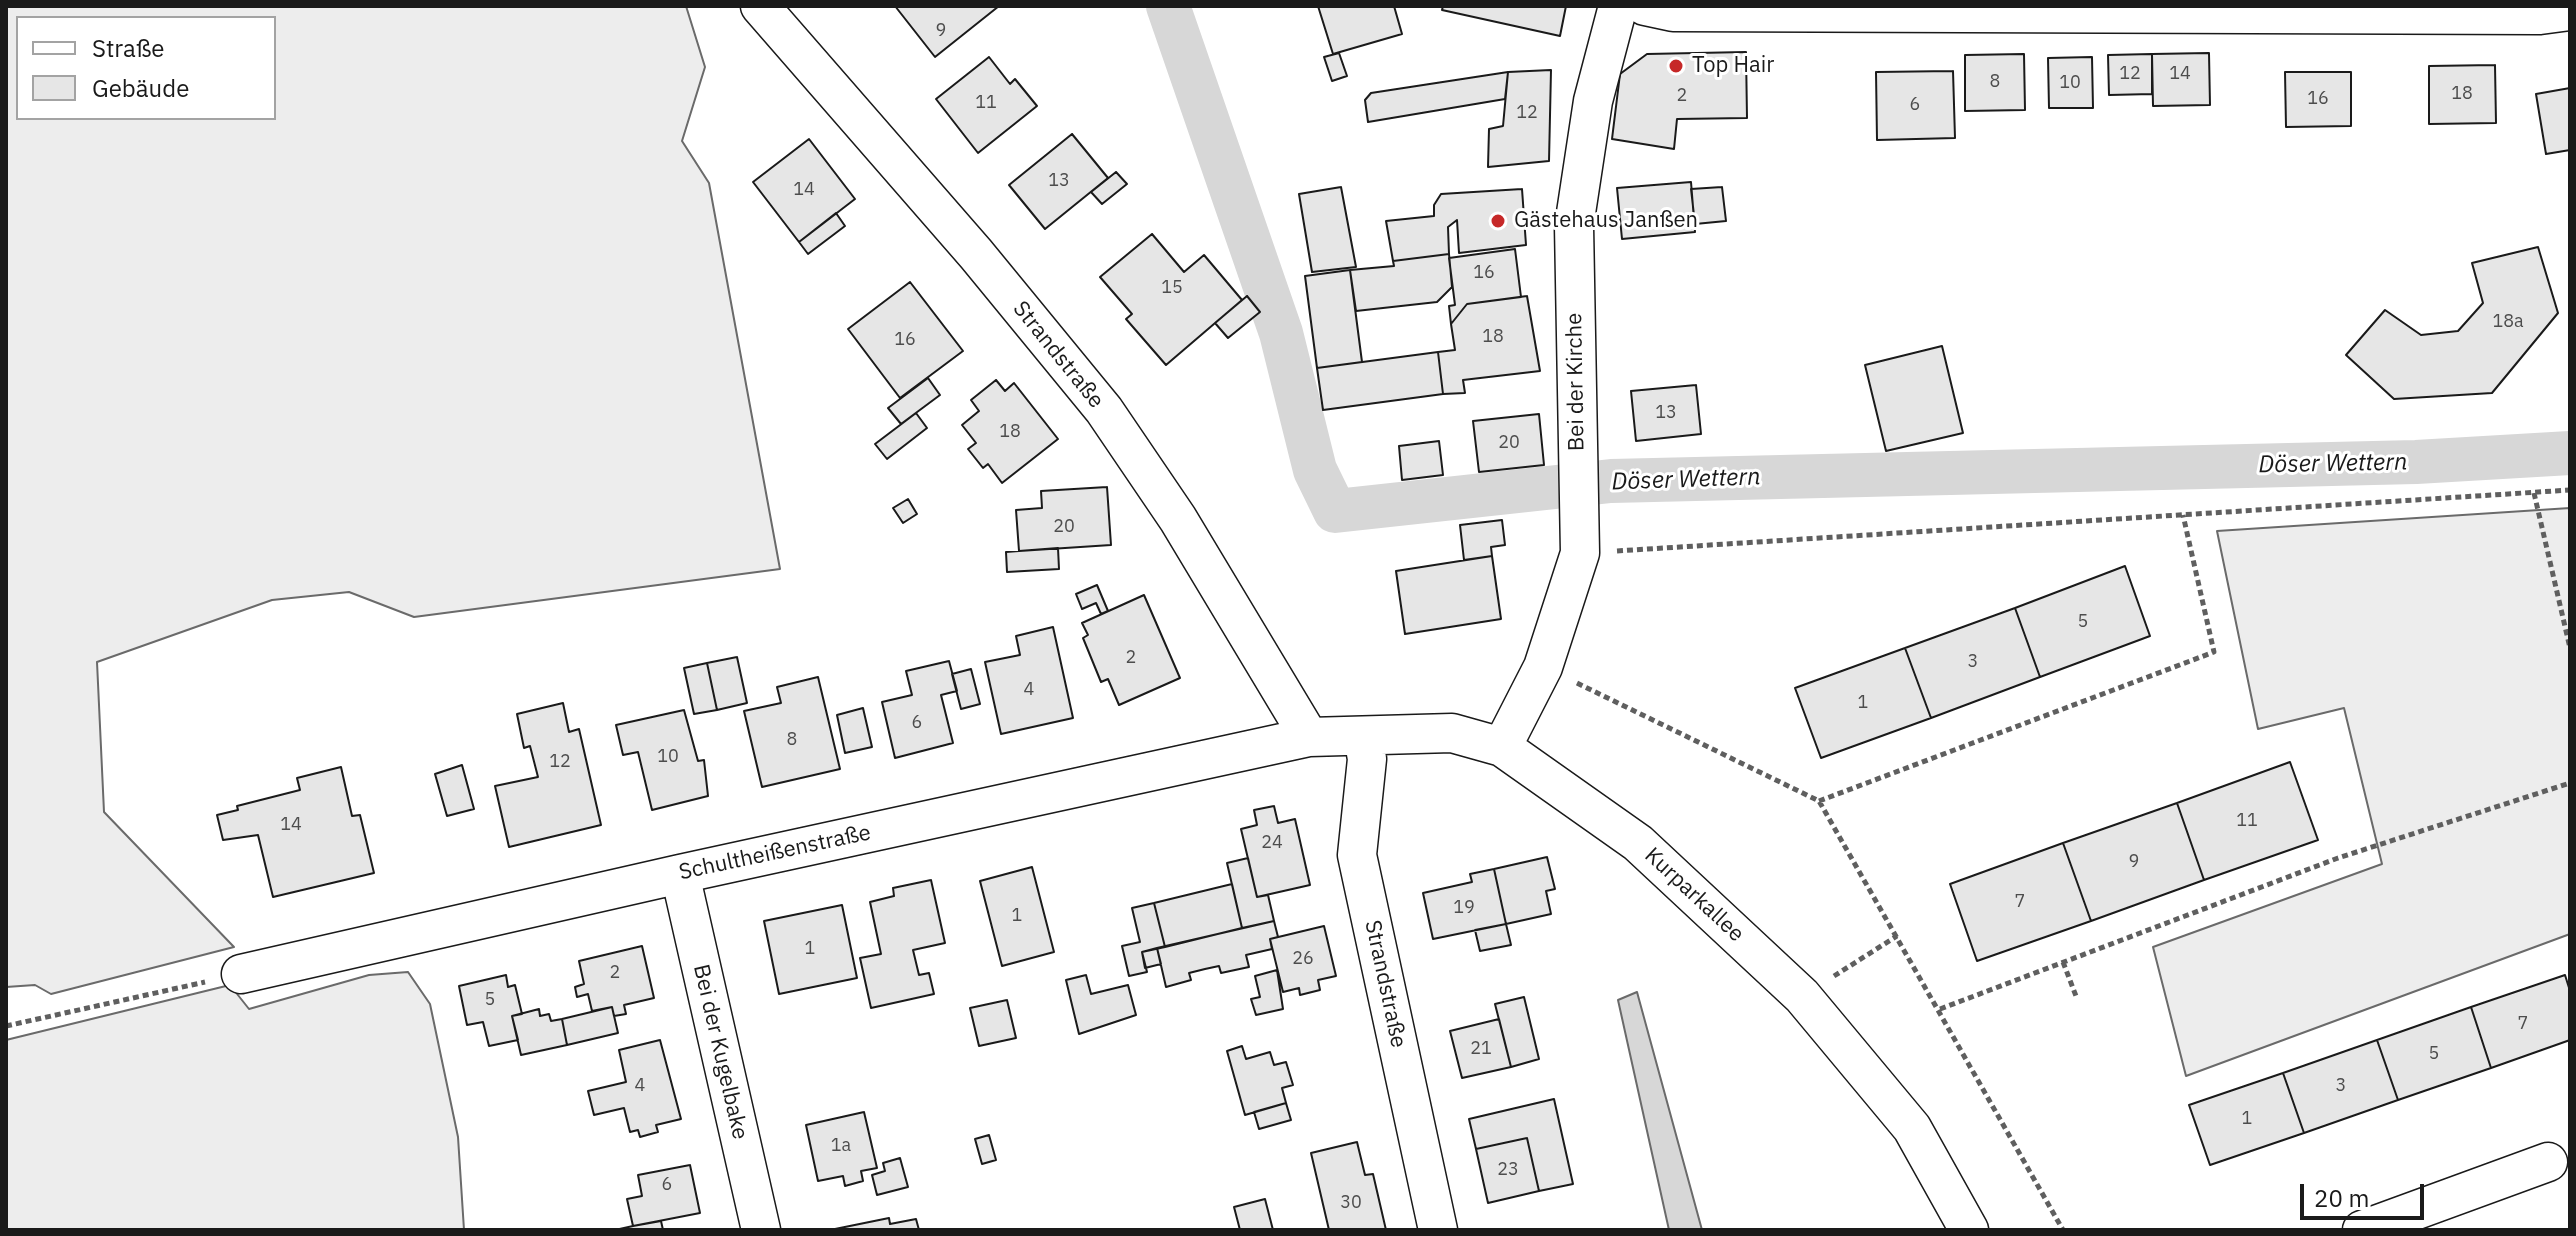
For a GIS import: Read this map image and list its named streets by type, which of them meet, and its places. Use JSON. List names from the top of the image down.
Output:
{
  "streets": {
    "street": [
      "Strandstraße",
      "Bei der Kirche",
      "Schultheißenstraße",
      "Kurparkallee",
      "Bei der Kugelbake"
    ]
  },
  "crossings": [
    ["Strandstraße", "Schultheißenstraße"],
    ["Strandstraße", "Kurparkallee"],
    ["Bei der Kirche", "Kurparkallee"],
    ["Schultheißenstraße", "Kurparkallee"],
    ["Schultheißenstraße", "Bei der Kugelbake"]
  ],
  "water": ["Döser Wettern"],
  "places": ["Top Hair", "Gästehaus Janßen"],
  "house_numbers": [
    "9",
    "12",
    "14",
    "8",
    "10",
    "18",
    "2",
    "16",
    "11",
    "6",
    "12",
    "13",
    "14",
    "16",
    "15",
    "18a",
    "18",
    "16",
    "13",
    "18",
    "20",
    "20",
    "5",
    "2",
    "3",
    "4",
    "1",
    "6",
    "8",
    "10",
    "12",
    "11",
    "14",
    "24",
    "9",
    "7",
    "19",
    "1",
    "1",
    "26",
    "2",
    "5",
    "7",
    "21",
    "5",
    "4",
    "3",
    "1",
    "1a",
    "23",
    "6",
    "30"
  ],
  "legend": ["Straße", "Gebäude"],
  "scale_bar": "20 m"
}
